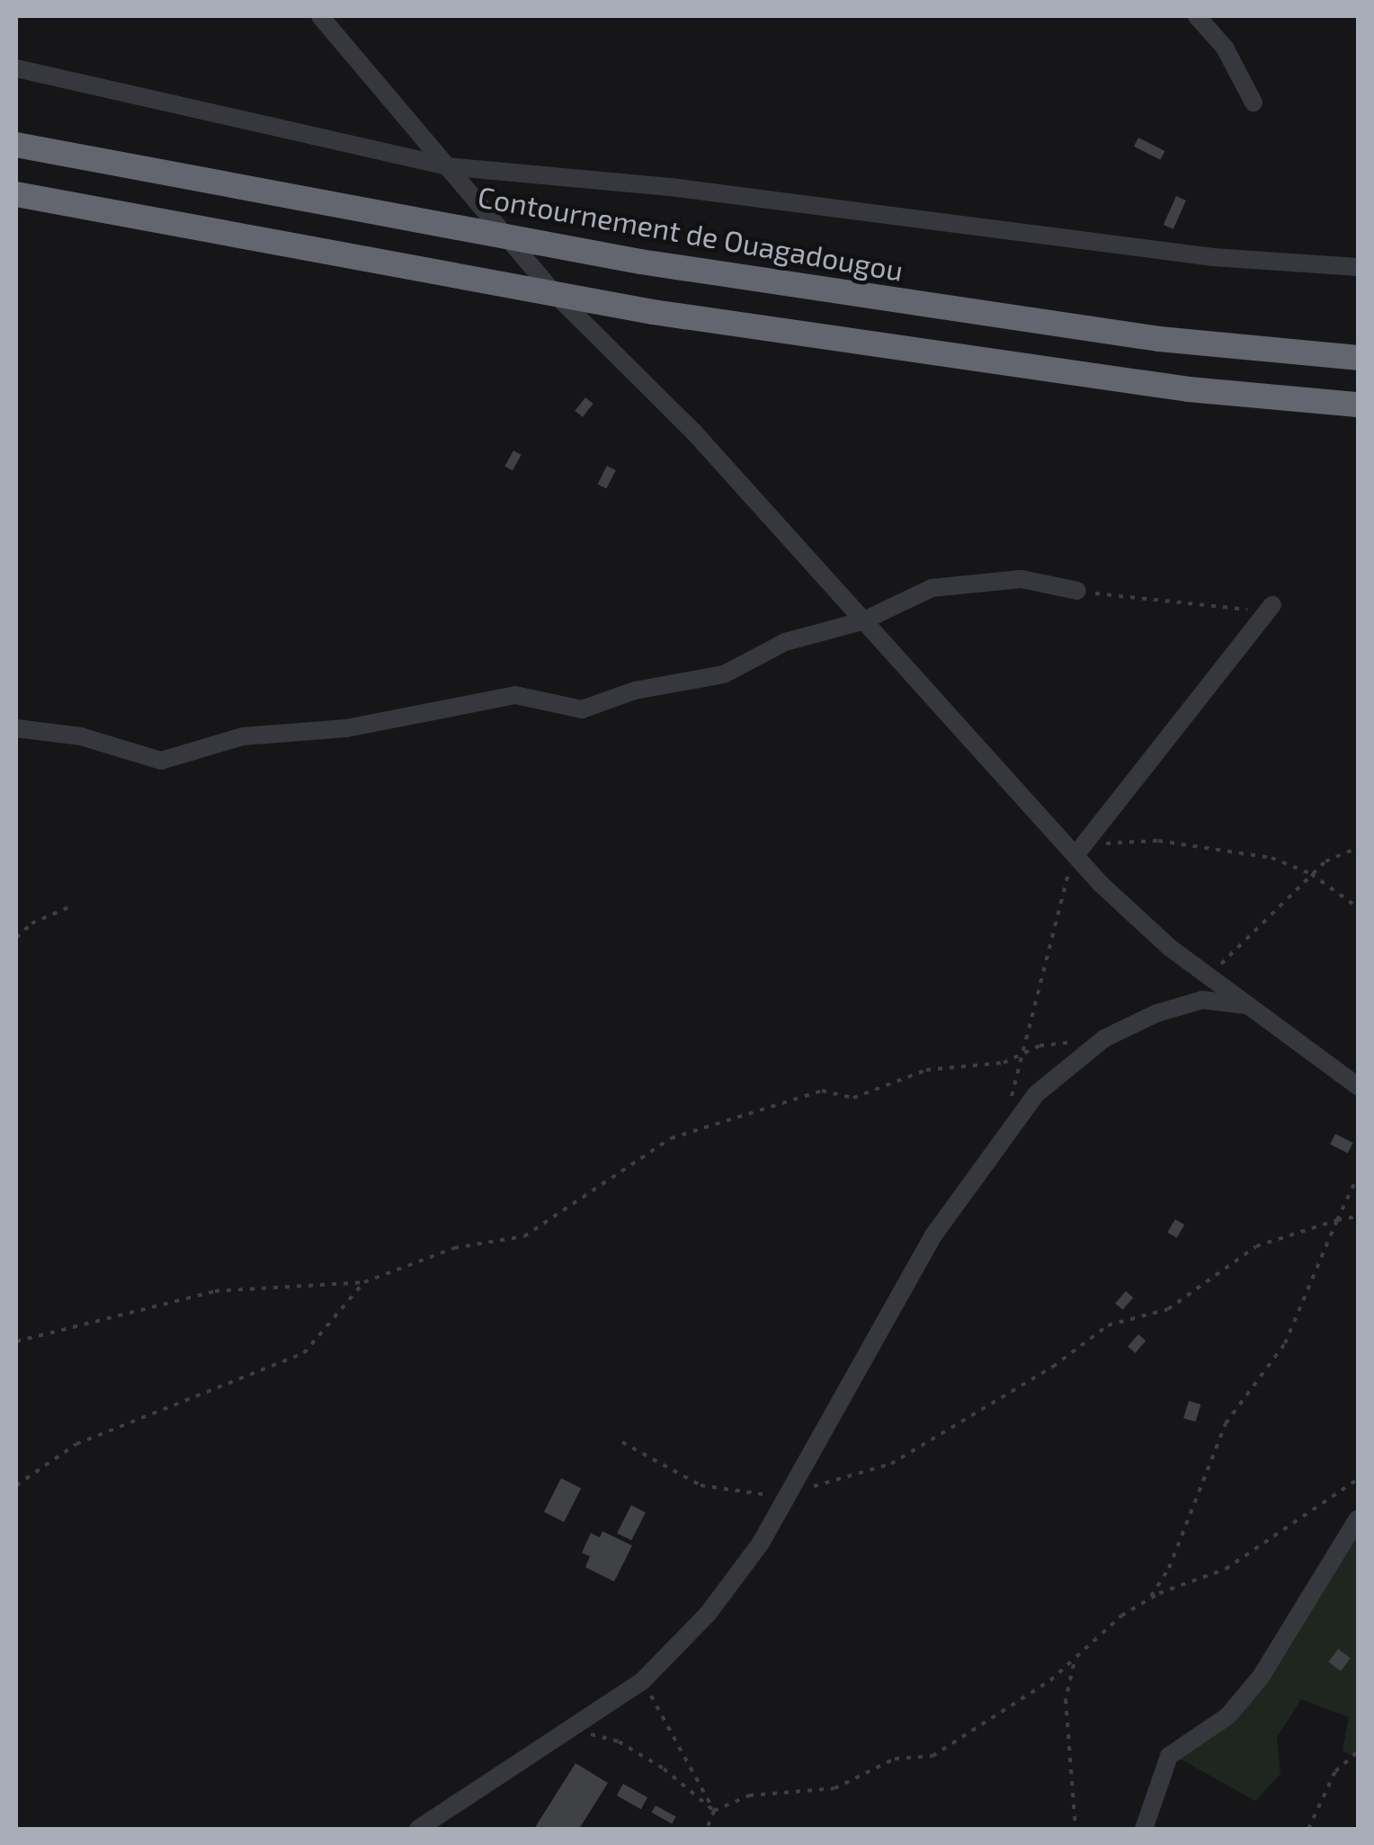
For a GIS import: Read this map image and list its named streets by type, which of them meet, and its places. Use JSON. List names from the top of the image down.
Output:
{
  "streets": {
    "highway": ["Contournement de Ouagadougou"]
  }
}
